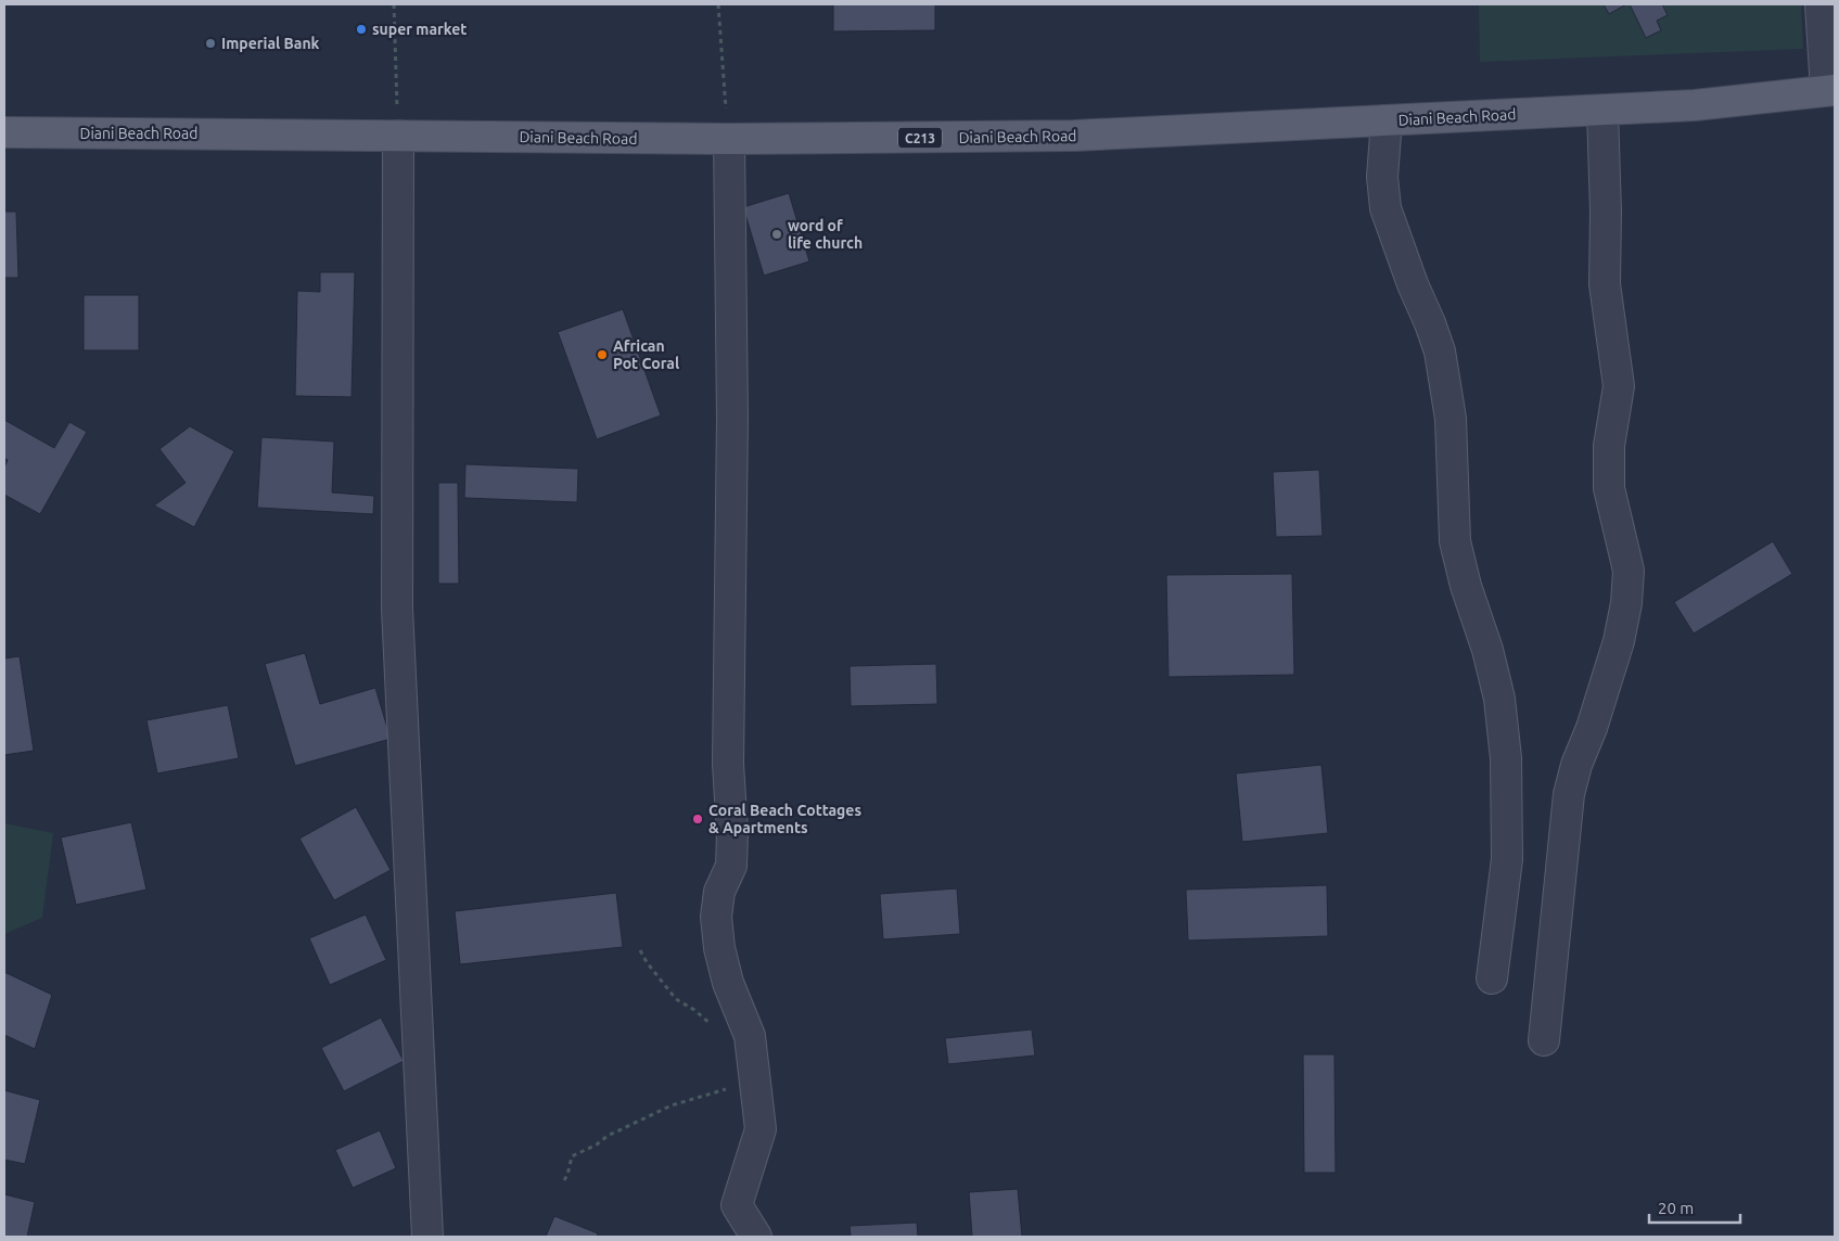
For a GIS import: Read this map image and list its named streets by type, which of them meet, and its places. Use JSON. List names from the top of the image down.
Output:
{
  "streets": {
    "main road": ["Diani Beach Road", "C213"]
  },
  "places": [
    "super market",
    "Imperial Bank",
    "word of life church",
    "African Pot Coral",
    "Coral Beach Cottages & Apartments"
  ],
  "scale_bar": "20 m"
}
